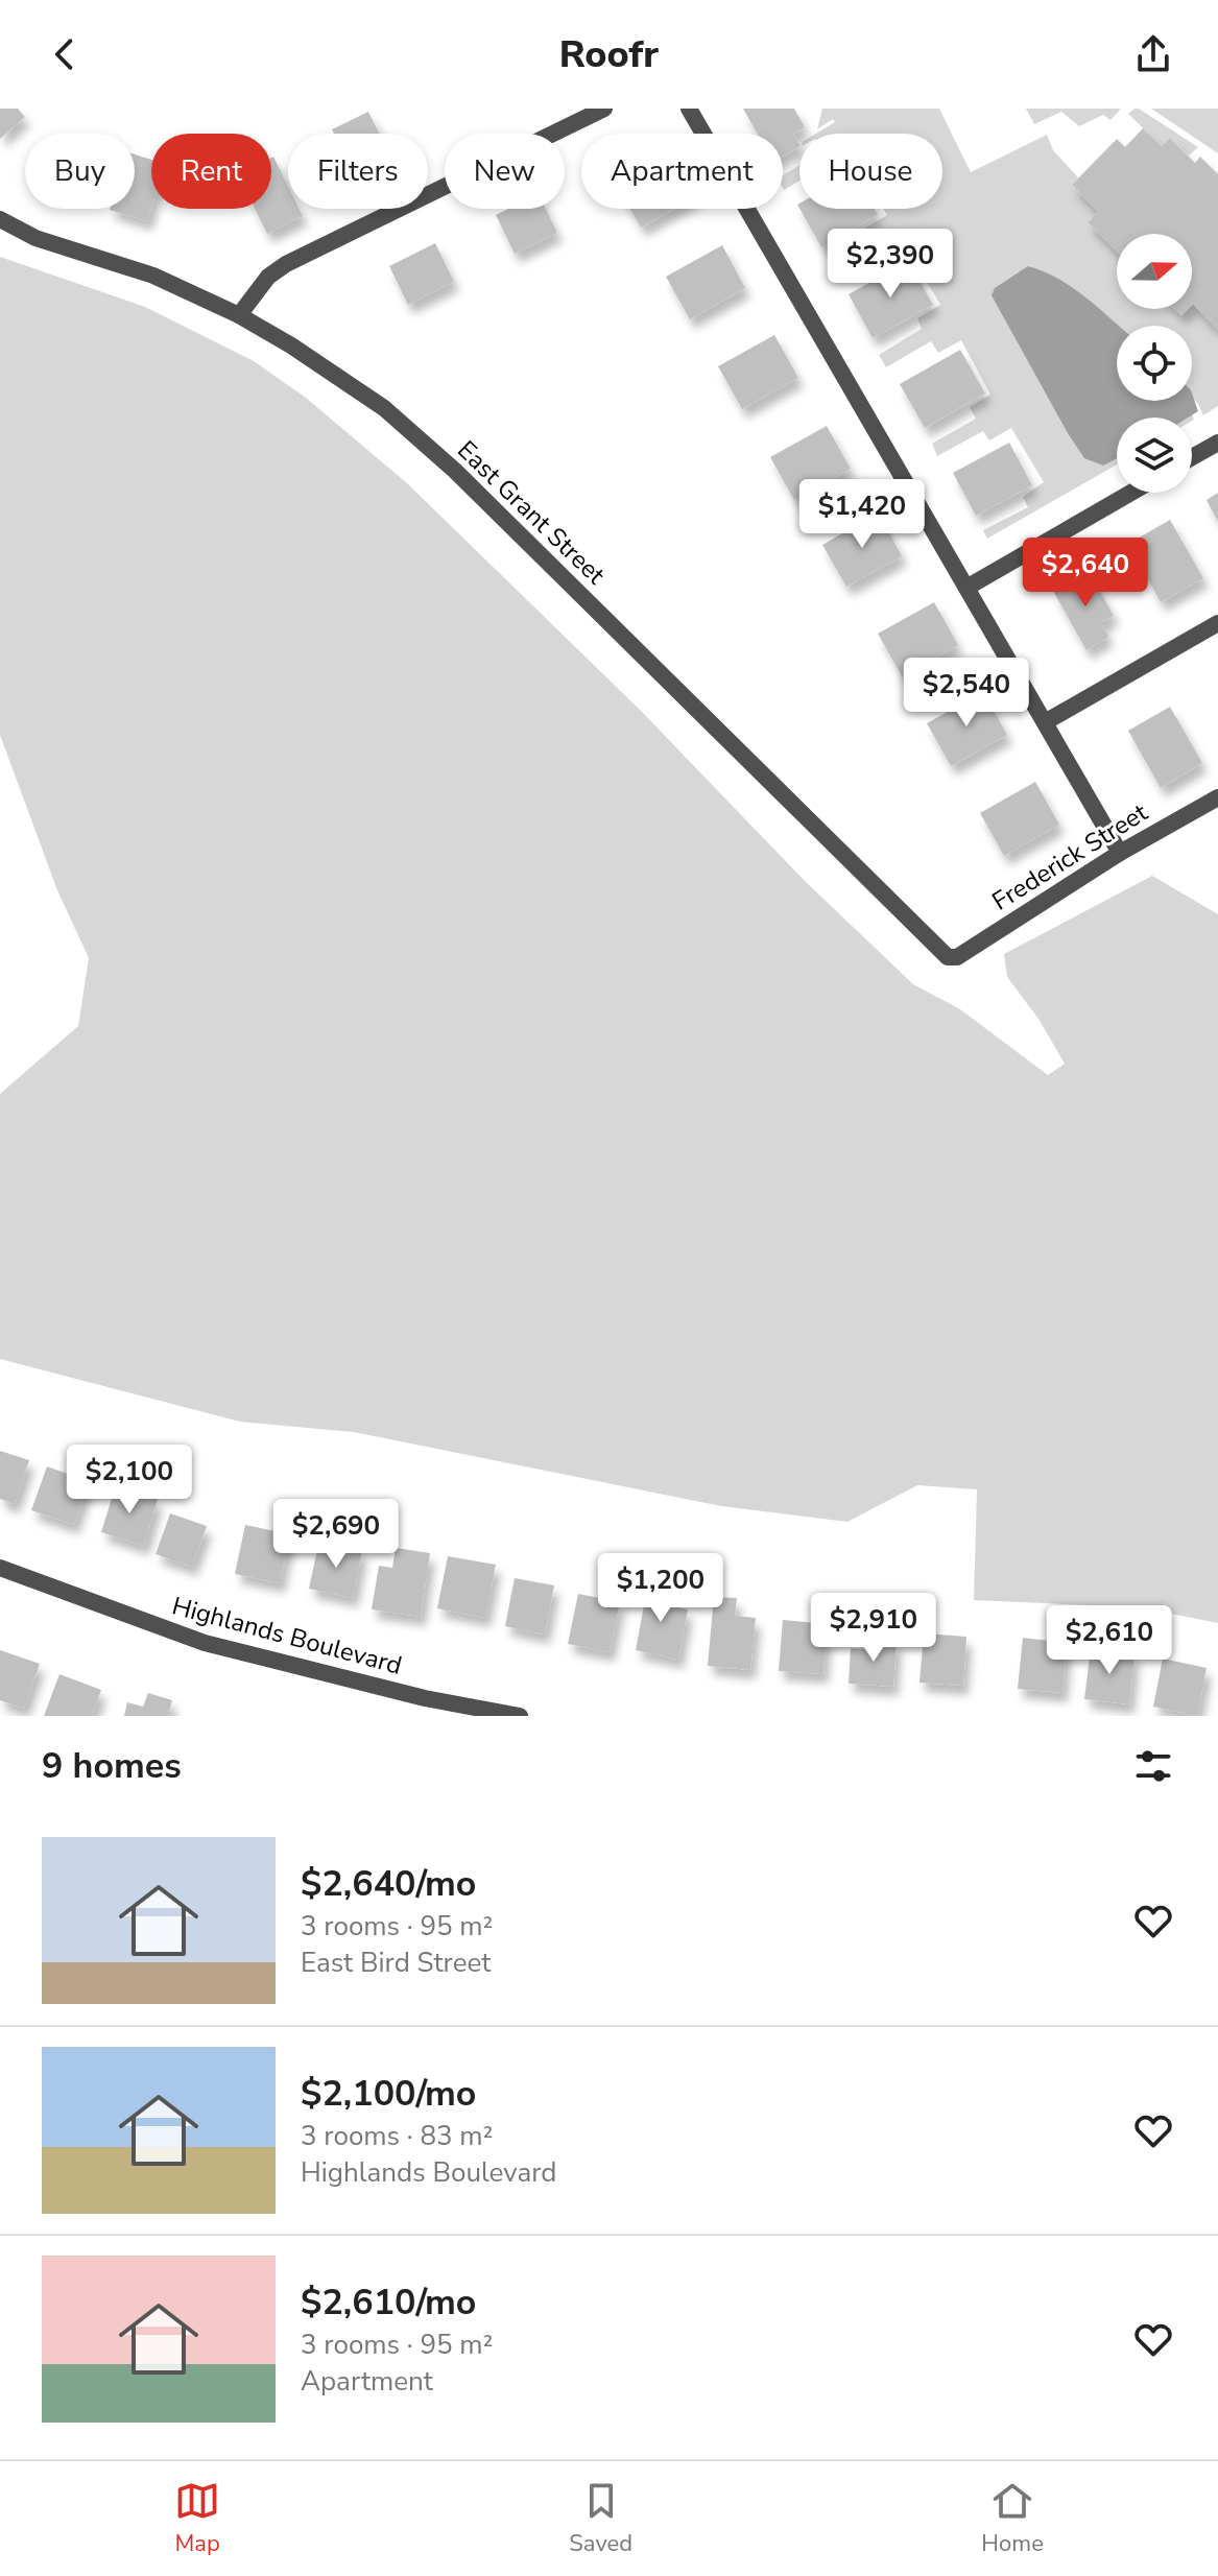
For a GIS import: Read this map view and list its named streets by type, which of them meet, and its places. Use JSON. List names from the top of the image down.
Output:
{
  "streets": {
    "street": ["East Grant Street", "Frederick Street", "Highlands Boulevard"]
  },
  "crossings": [
    ["East Grant Street", "Frederick Street"]
  ],
  "north": "right",
  "page": {
    "header": "Roofr",
    "chip": [
      "Buy",
      "Rent",
      "Filters",
      "New",
      "Apartment",
      "House"
    ],
    "price": [
      "$2,390",
      "$1,420",
      "$2,640",
      "$2,540",
      "$2,100",
      "$2,690",
      "$1,200",
      "$2,910",
      "$2,610"
    ],
    "heading": "9 homes",
    "list": [
      {
        "name": "$2,640/mo",
        "note": "3 rooms · 95 m² · East Bird Street"
      },
      {
        "name": "$2,100/mo",
        "note": "3 rooms · 83 m² · Highlands Boulevard"
      },
      {
        "name": "$2,610/mo",
        "note": "3 rooms · 95 m² · Apartment"
      }
    ],
    "tabs": ["Map", "Saved", "Home"]
  }
}
